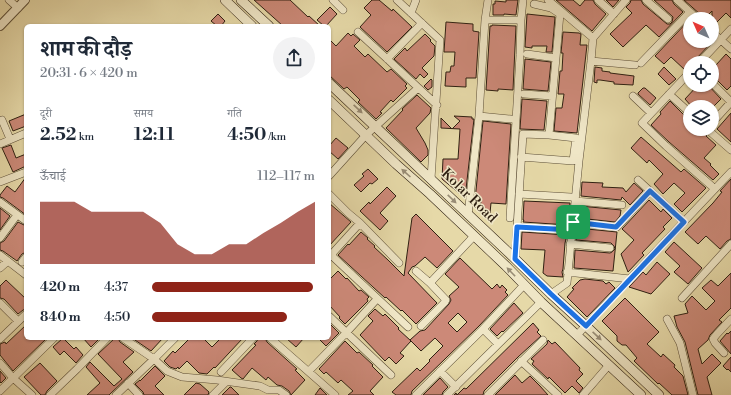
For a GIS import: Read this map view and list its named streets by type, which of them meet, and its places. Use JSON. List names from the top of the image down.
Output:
{
  "streets": {
    "main road": ["Kolar Road"]
  },
  "north": "top left",
  "page": {
    "heading": ["शाम की दौड़", "20:31 · 6 × 420 m"],
    "stats": [
      ["दूरी", "2.52 km"],
      ["समय", "12:11"],
      ["गति", "4:50 /km"]
    ],
    "chart": ["ऊँचाई", "112–117 m"],
    "list": [
      {
        "name": "420 m",
        "note": "4:37"
      },
      {
        "name": "840 m",
        "note": "4:50"
      }
    ]
  }
}
